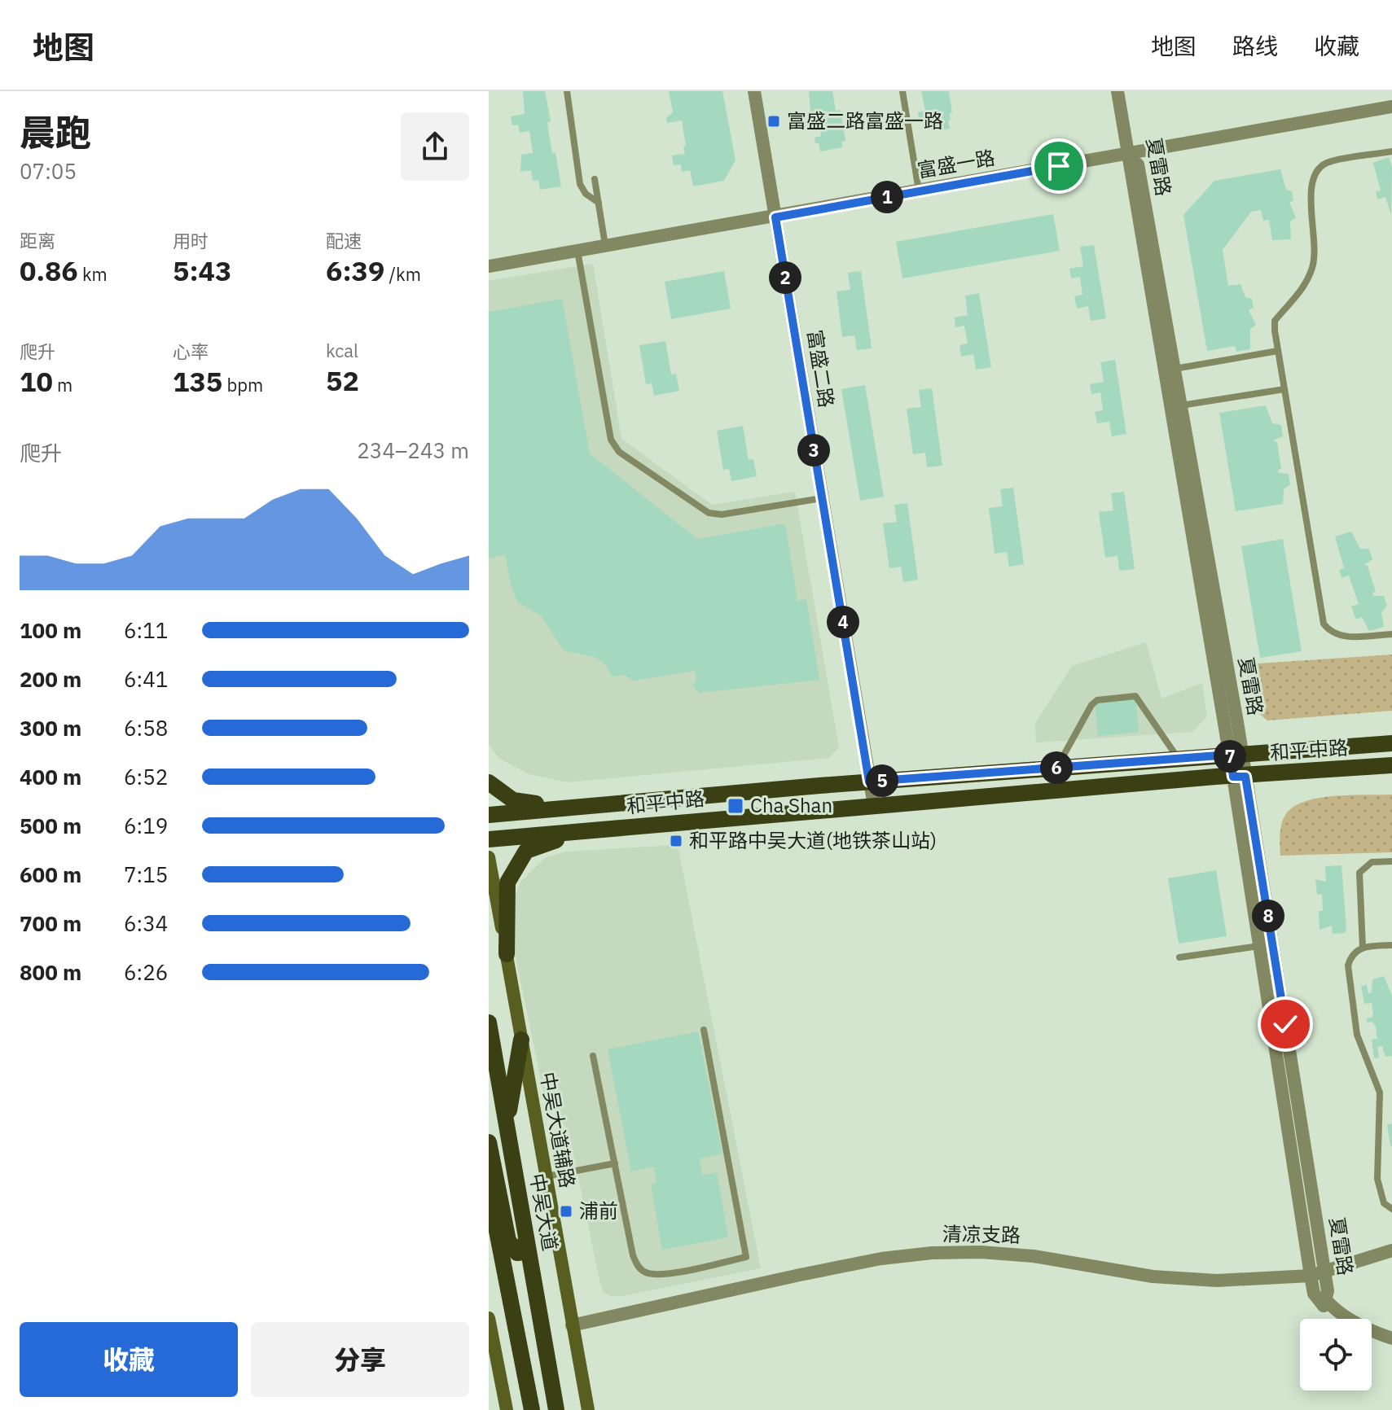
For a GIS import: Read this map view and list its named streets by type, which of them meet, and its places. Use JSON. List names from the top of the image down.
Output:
{
  "streets": {
    "main road": ["和平中路", "中吴大道辅路", "中吴大道"],
    "street": [
      "富盛一路",
      "夏雷路",
      "富盛二路",
      "清凉支路"
    ]
  },
  "crossings": [
    ["富盛一路", "夏雷路"],
    ["富盛一路", "富盛二路"],
    ["夏雷路", "和平中路"],
    ["夏雷路", "清凉支路"],
    ["富盛二路", "和平中路"],
    ["中吴大道辅路", "清凉支路"]
  ],
  "places": {
    "transit": [
      "富盛二路富盛一路",
      "Cha Shan",
      "和平路中吴大道(地铁茶山站)",
      "浦前"
    ]
  },
  "page": {
    "header": "地图",
    "nav": ["地图", "路线", "收藏"],
    "heading": ["晨跑", "07:05"],
    "pins": [
      "1",
      "2",
      "3",
      "4",
      "7",
      "6",
      "5",
      "8"
    ],
    "stats": [
      ["距离", "0.86 km"],
      ["用时", "5:43"],
      ["配速", "6:39 /km"],
      ["爬升", "10 m"],
      ["心率", "135 bpm"],
      ["kcal", "52"]
    ],
    "chart": ["爬升", "234–243 m"],
    "list": [
      {
        "name": "100 m",
        "note": "6:11"
      },
      {
        "name": "200 m",
        "note": "6:41"
      },
      {
        "name": "300 m",
        "note": "6:58"
      },
      {
        "name": "400 m",
        "note": "6:52"
      },
      {
        "name": "500 m",
        "note": "6:19"
      },
      {
        "name": "600 m",
        "note": "7:15"
      },
      {
        "name": "700 m",
        "note": "6:34"
      },
      {
        "name": "800 m",
        "note": "6:26"
      }
    ],
    "buttons": ["收藏", "分享"]
  }
}
